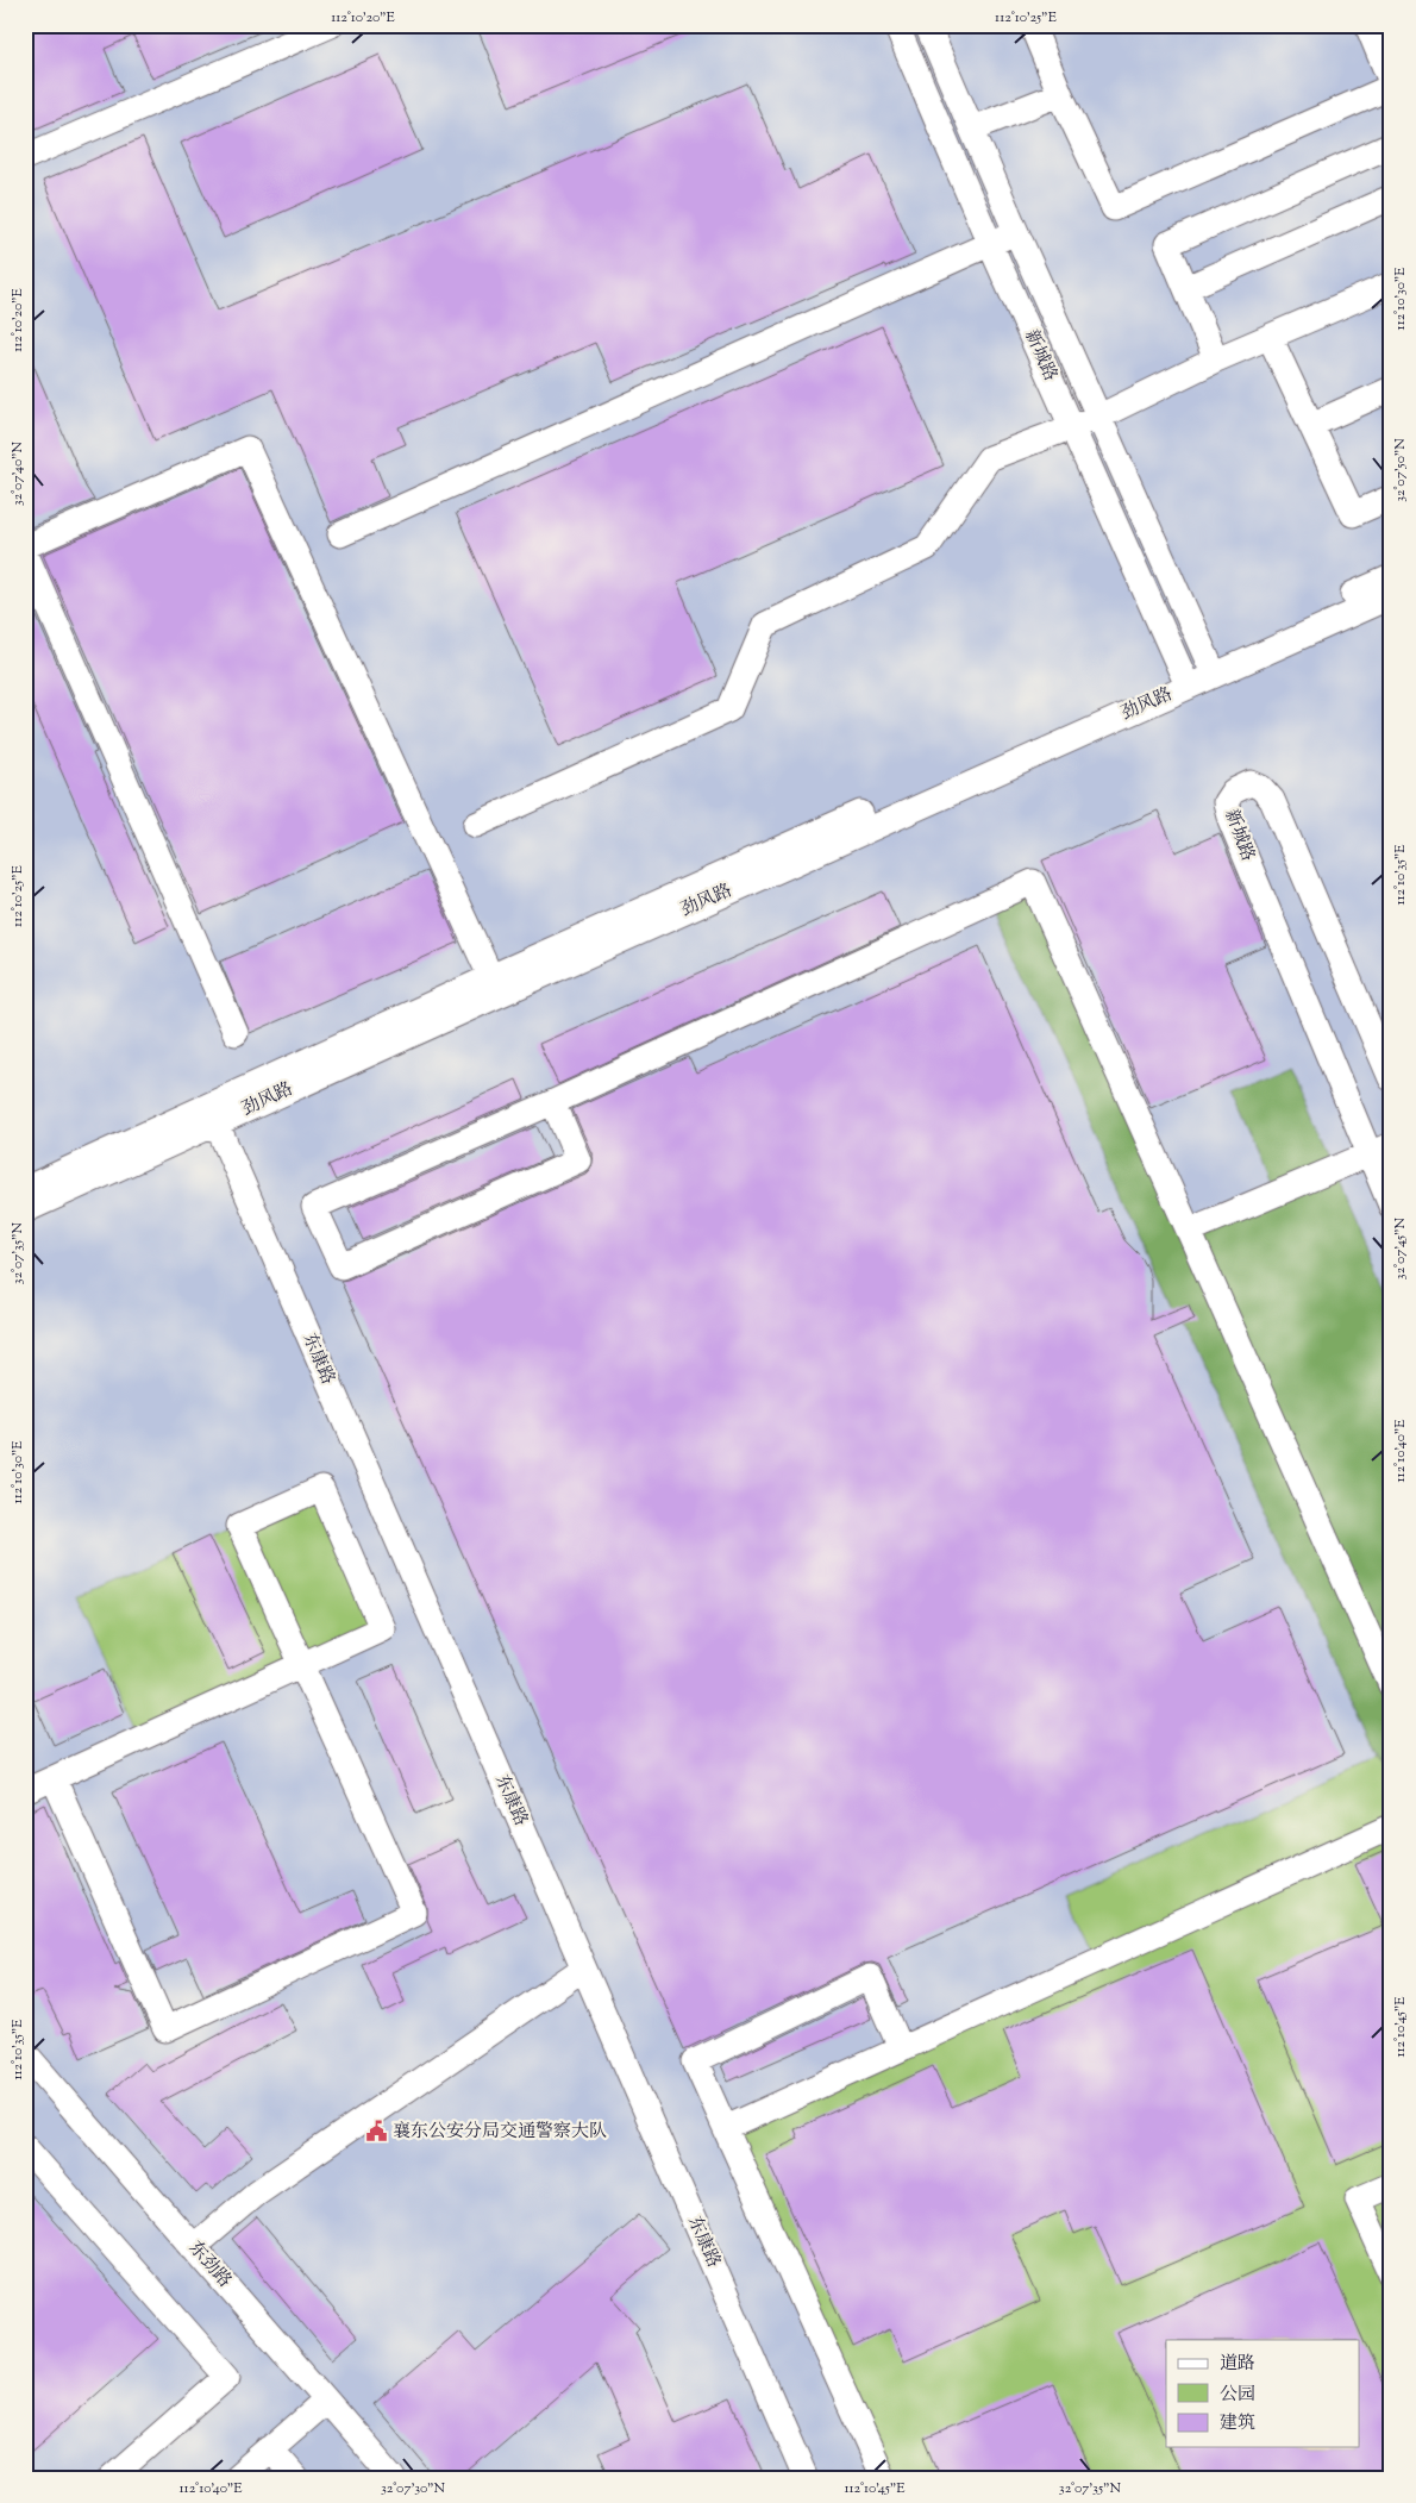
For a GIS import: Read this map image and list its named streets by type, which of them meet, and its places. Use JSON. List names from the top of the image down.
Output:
{
  "streets": {
    "street": [
      "新城路",
      "劲风路",
      "东康路",
      "东劲路"
    ]
  },
  "crossings": [
    ["新城路", "劲风路"],
    ["劲风路", "东康路"]
  ],
  "places": {
    "public building": ["襄东公安分局交通警察大队"]
  },
  "legend": ["道路", "公园", "建筑"],
  "coordinates": [
    "112°10'20\"E",
    "112°10'25\"E",
    "112°10'30\"E",
    "32°07'50\"N",
    "32°07'40\"N",
    "112°10'35\"E",
    "32°07'45\"N",
    "32°07'35\"N",
    "112°10'40\"E",
    "112°10'45\"E",
    "32°07'30\"N"
  ]
}
